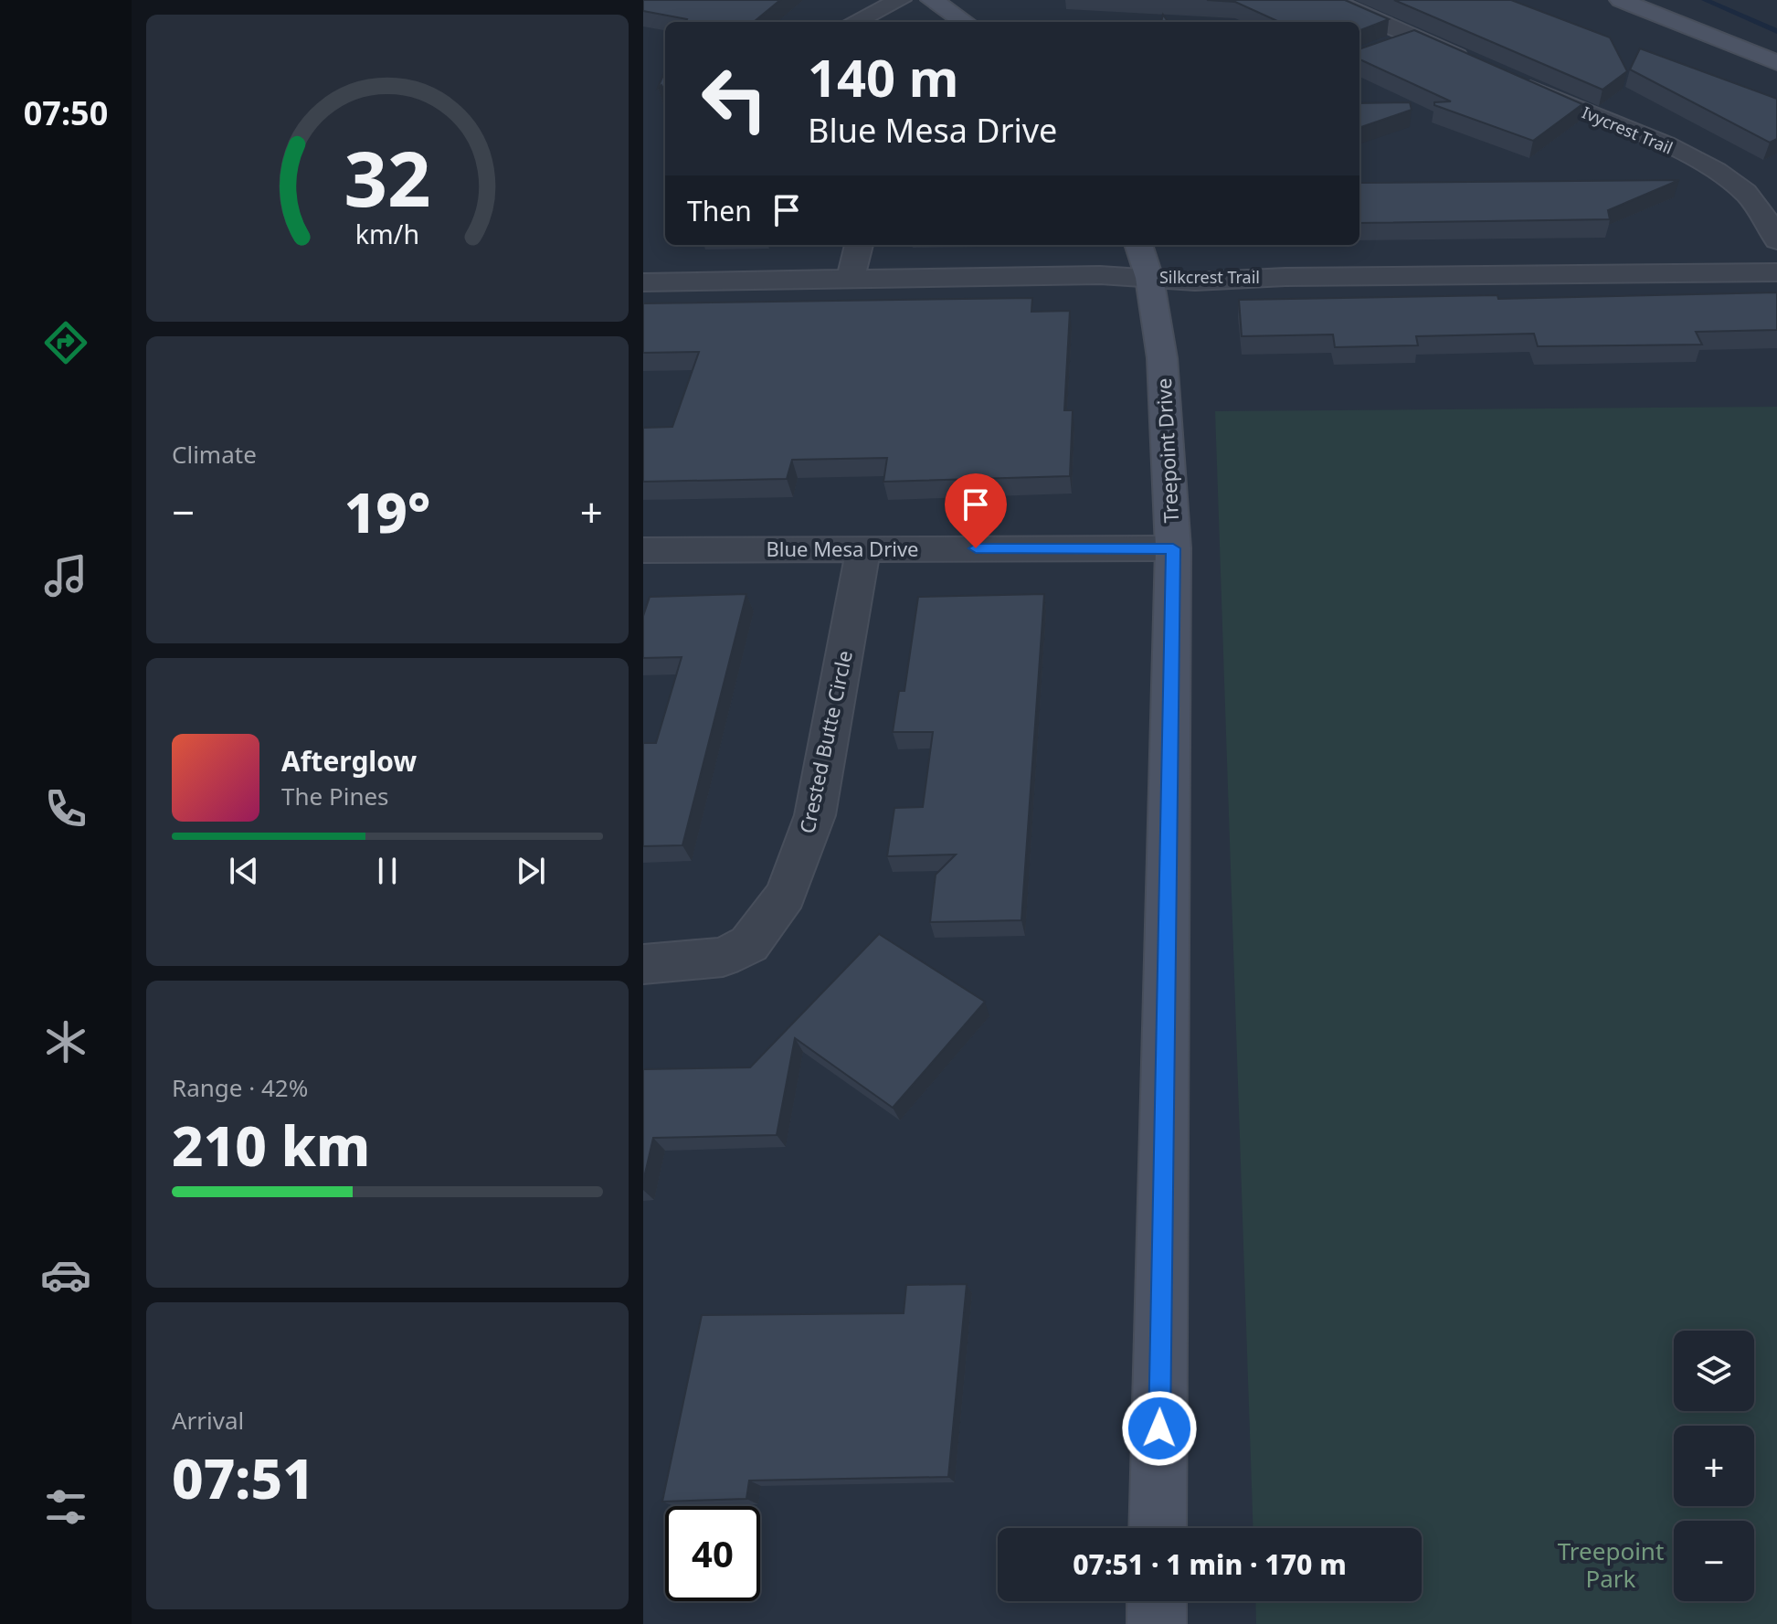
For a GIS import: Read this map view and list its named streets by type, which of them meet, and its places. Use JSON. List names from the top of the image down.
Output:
{
  "streets": {
    "street": [
      "Ivycrest Trail",
      "Silkcrest Trail",
      "Treepoint Drive",
      "Blue Mesa Drive",
      "Crested Butte Circle"
    ]
  },
  "crossings": [
    ["Silkcrest Trail", "Treepoint Drive"],
    ["Treepoint Drive", "Blue Mesa Drive"],
    ["Blue Mesa Drive", "Crested Butte Circle"]
  ],
  "parks": ["Treepoint Park"],
  "page": {
    "tabs": "07:50",
    "turn": ["140 m", "Blue Mesa Drive"],
    "then": "Then",
    "tile": [
      "Climate",
      ["Range · 42%", "210 km"],
      ["Arrival", "07:51"]
    ],
    "heat": ["−", "19°", "+"],
    "song": ["Afterglow", "The Pines"],
    "map_buttons": ["+", "−"],
    "limit": "40",
    "trip": "07:51 · 1 min · 170 m",
    "gauge": ["32", "km/h"]
  }
}
